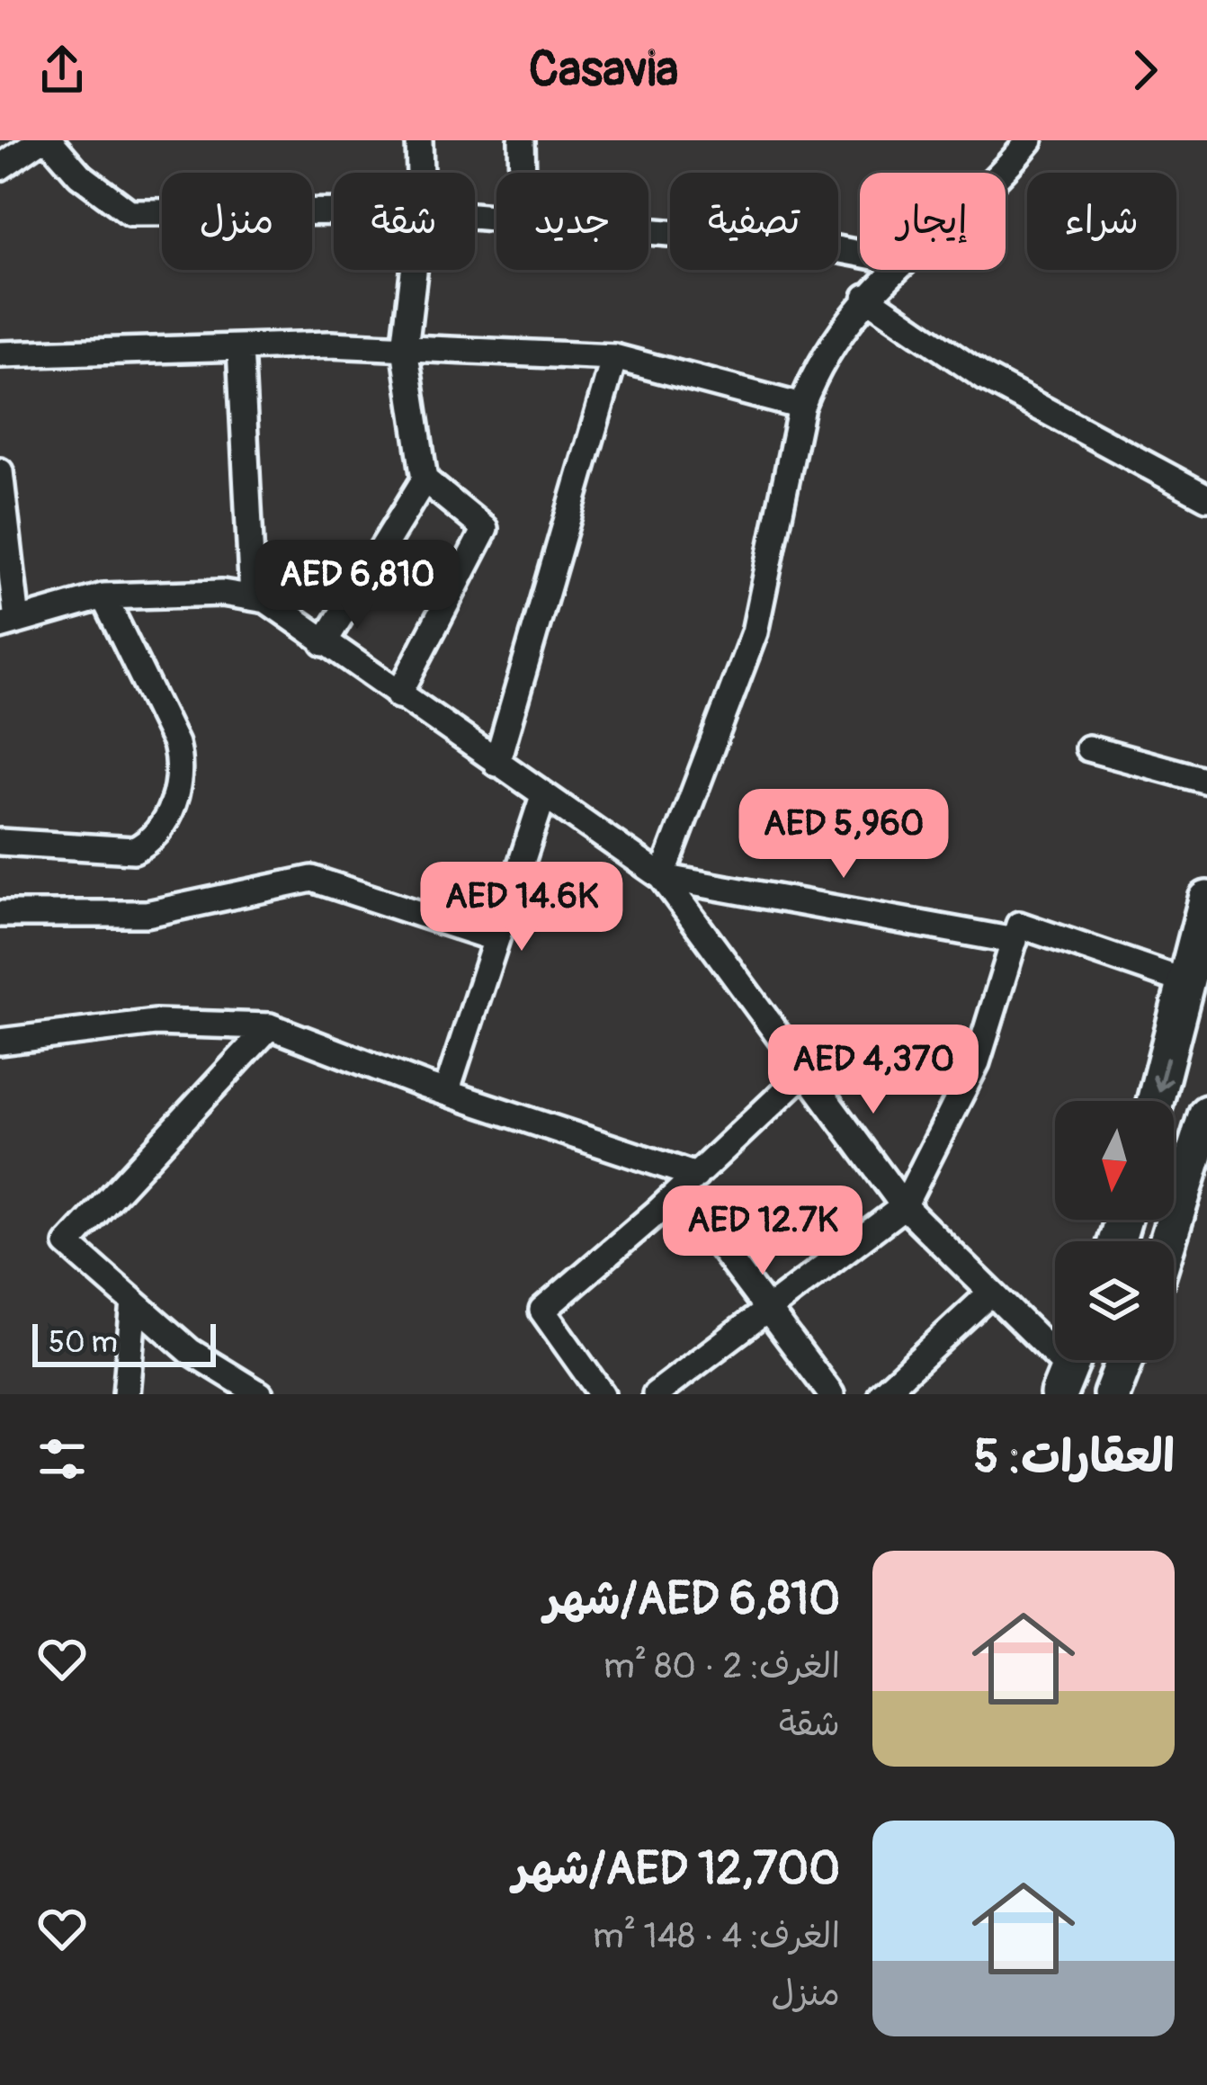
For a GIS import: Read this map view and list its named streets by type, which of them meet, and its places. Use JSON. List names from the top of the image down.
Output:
{
  "scale_bar": "50 m",
  "north": "bottom",
  "page": {
    "header": "Casavia",
    "chip": [
      "شراء",
      "إيجار",
      "تصفية",
      "جديد",
      "شقة",
      "منزل"
    ],
    "price": [
      "AED 6,810",
      "AED 5,960",
      "AED 14.6K",
      "AED 4,370",
      "AED 12.7K"
    ],
    "scale": "50 m",
    "heading": "العقارات: 5",
    "list": [
      {
        "name": "AED 6,810/شهر",
        "note": "الغرف: 2 · 80 m² · شقة"
      },
      {
        "name": "AED 12,700/شهر",
        "note": "الغرف: 4 · 148 m² · منزل"
      }
    ]
  }
}
